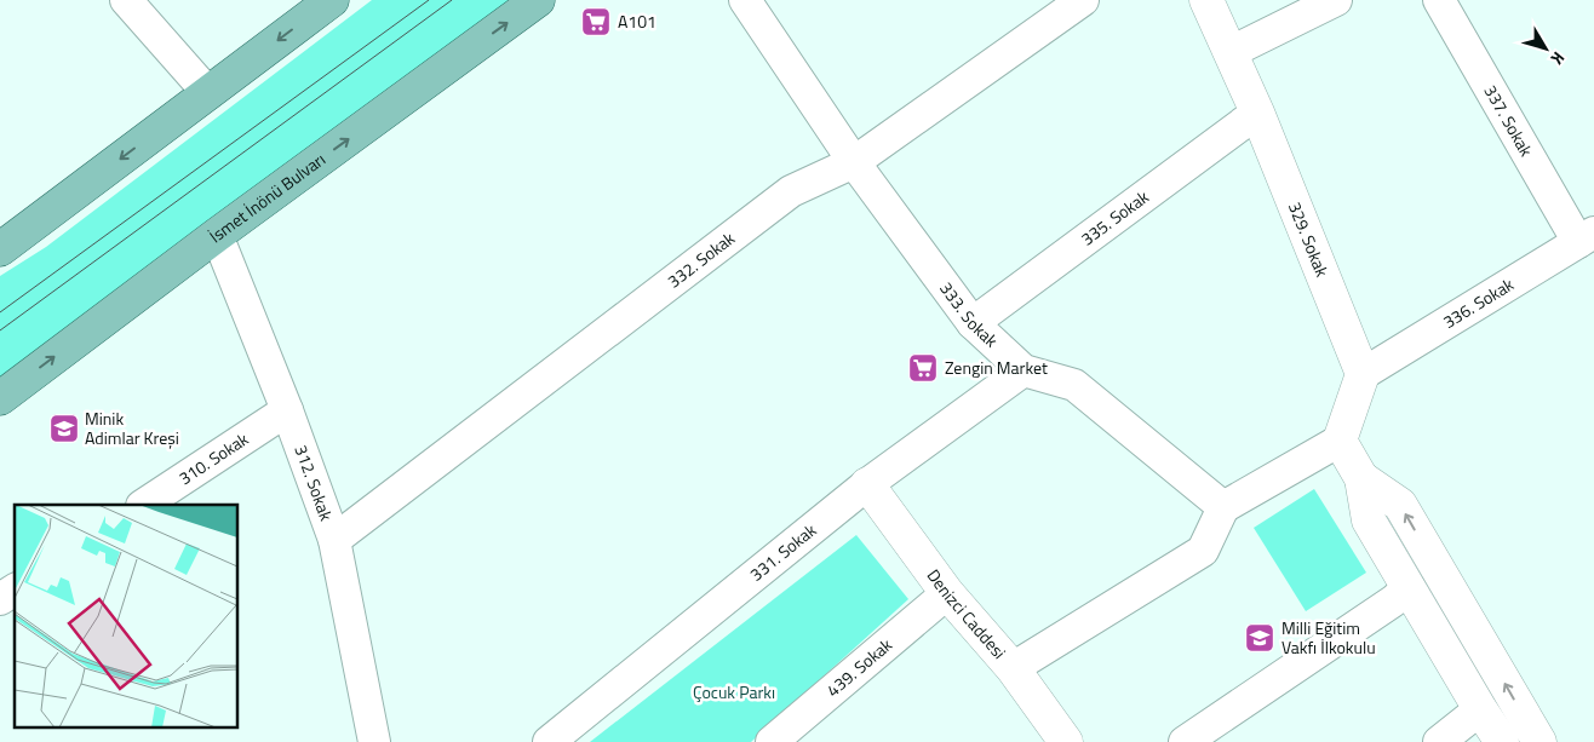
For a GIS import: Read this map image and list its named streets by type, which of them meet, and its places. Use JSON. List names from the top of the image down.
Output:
{
  "streets": {
    "main road": ["İsmet İnönü Bulvarı"],
    "street": [
      "337. Sokak",
      "335. Sokak",
      "329. Sokak",
      "332. Sokak",
      "336. Sokak",
      "333. Sokak",
      "310. Sokak",
      "312. Sokak",
      "331. Sokak",
      "Denizci Caddesi",
      "439. Sokak"
    ]
  },
  "crossings": [
    ["337. Sokak", "336. Sokak"],
    ["İsmet İnönü Bulvarı", "312. Sokak"],
    ["335. Sokak", "329. Sokak"],
    ["335. Sokak", "333. Sokak"],
    ["329. Sokak", "336. Sokak"],
    ["332. Sokak", "333. Sokak"],
    ["332. Sokak", "312. Sokak"],
    ["333. Sokak", "331. Sokak"],
    ["310. Sokak", "312. Sokak"],
    ["331. Sokak", "Denizci Caddesi"],
    ["Denizci Caddesi", "439. Sokak"]
  ],
  "parks": ["Çocuk Parkı"],
  "places": {
    "supermarket": ["A101", "Zengin Market"],
    "school or university": ["Minik Adimlar Kreşi", "Milli Eğitim Vakfı İlkokulu"]
  },
  "north": "bottom right"
}
